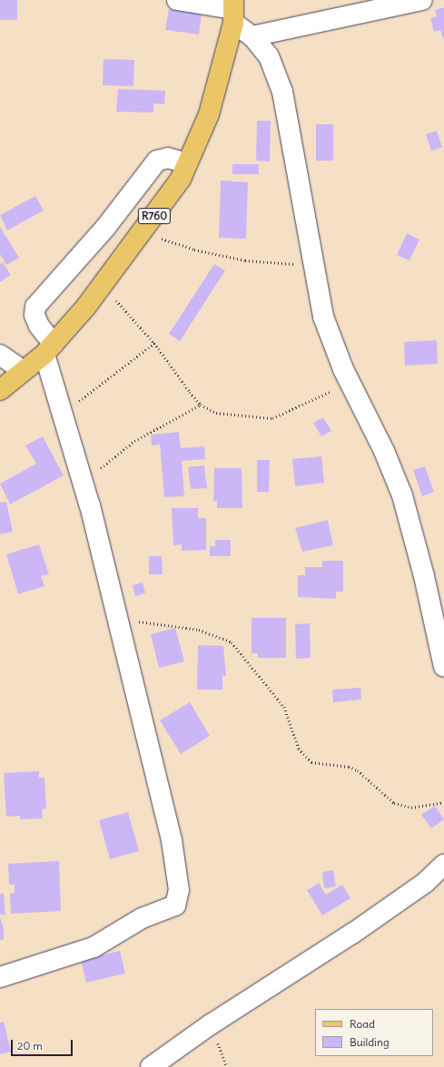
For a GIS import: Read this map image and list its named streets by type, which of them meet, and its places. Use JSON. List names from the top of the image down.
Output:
{
  "streets": {
    "main road": ["R760"]
  },
  "legend": ["Road", "Building"],
  "scale_bar": "20 m"
}
